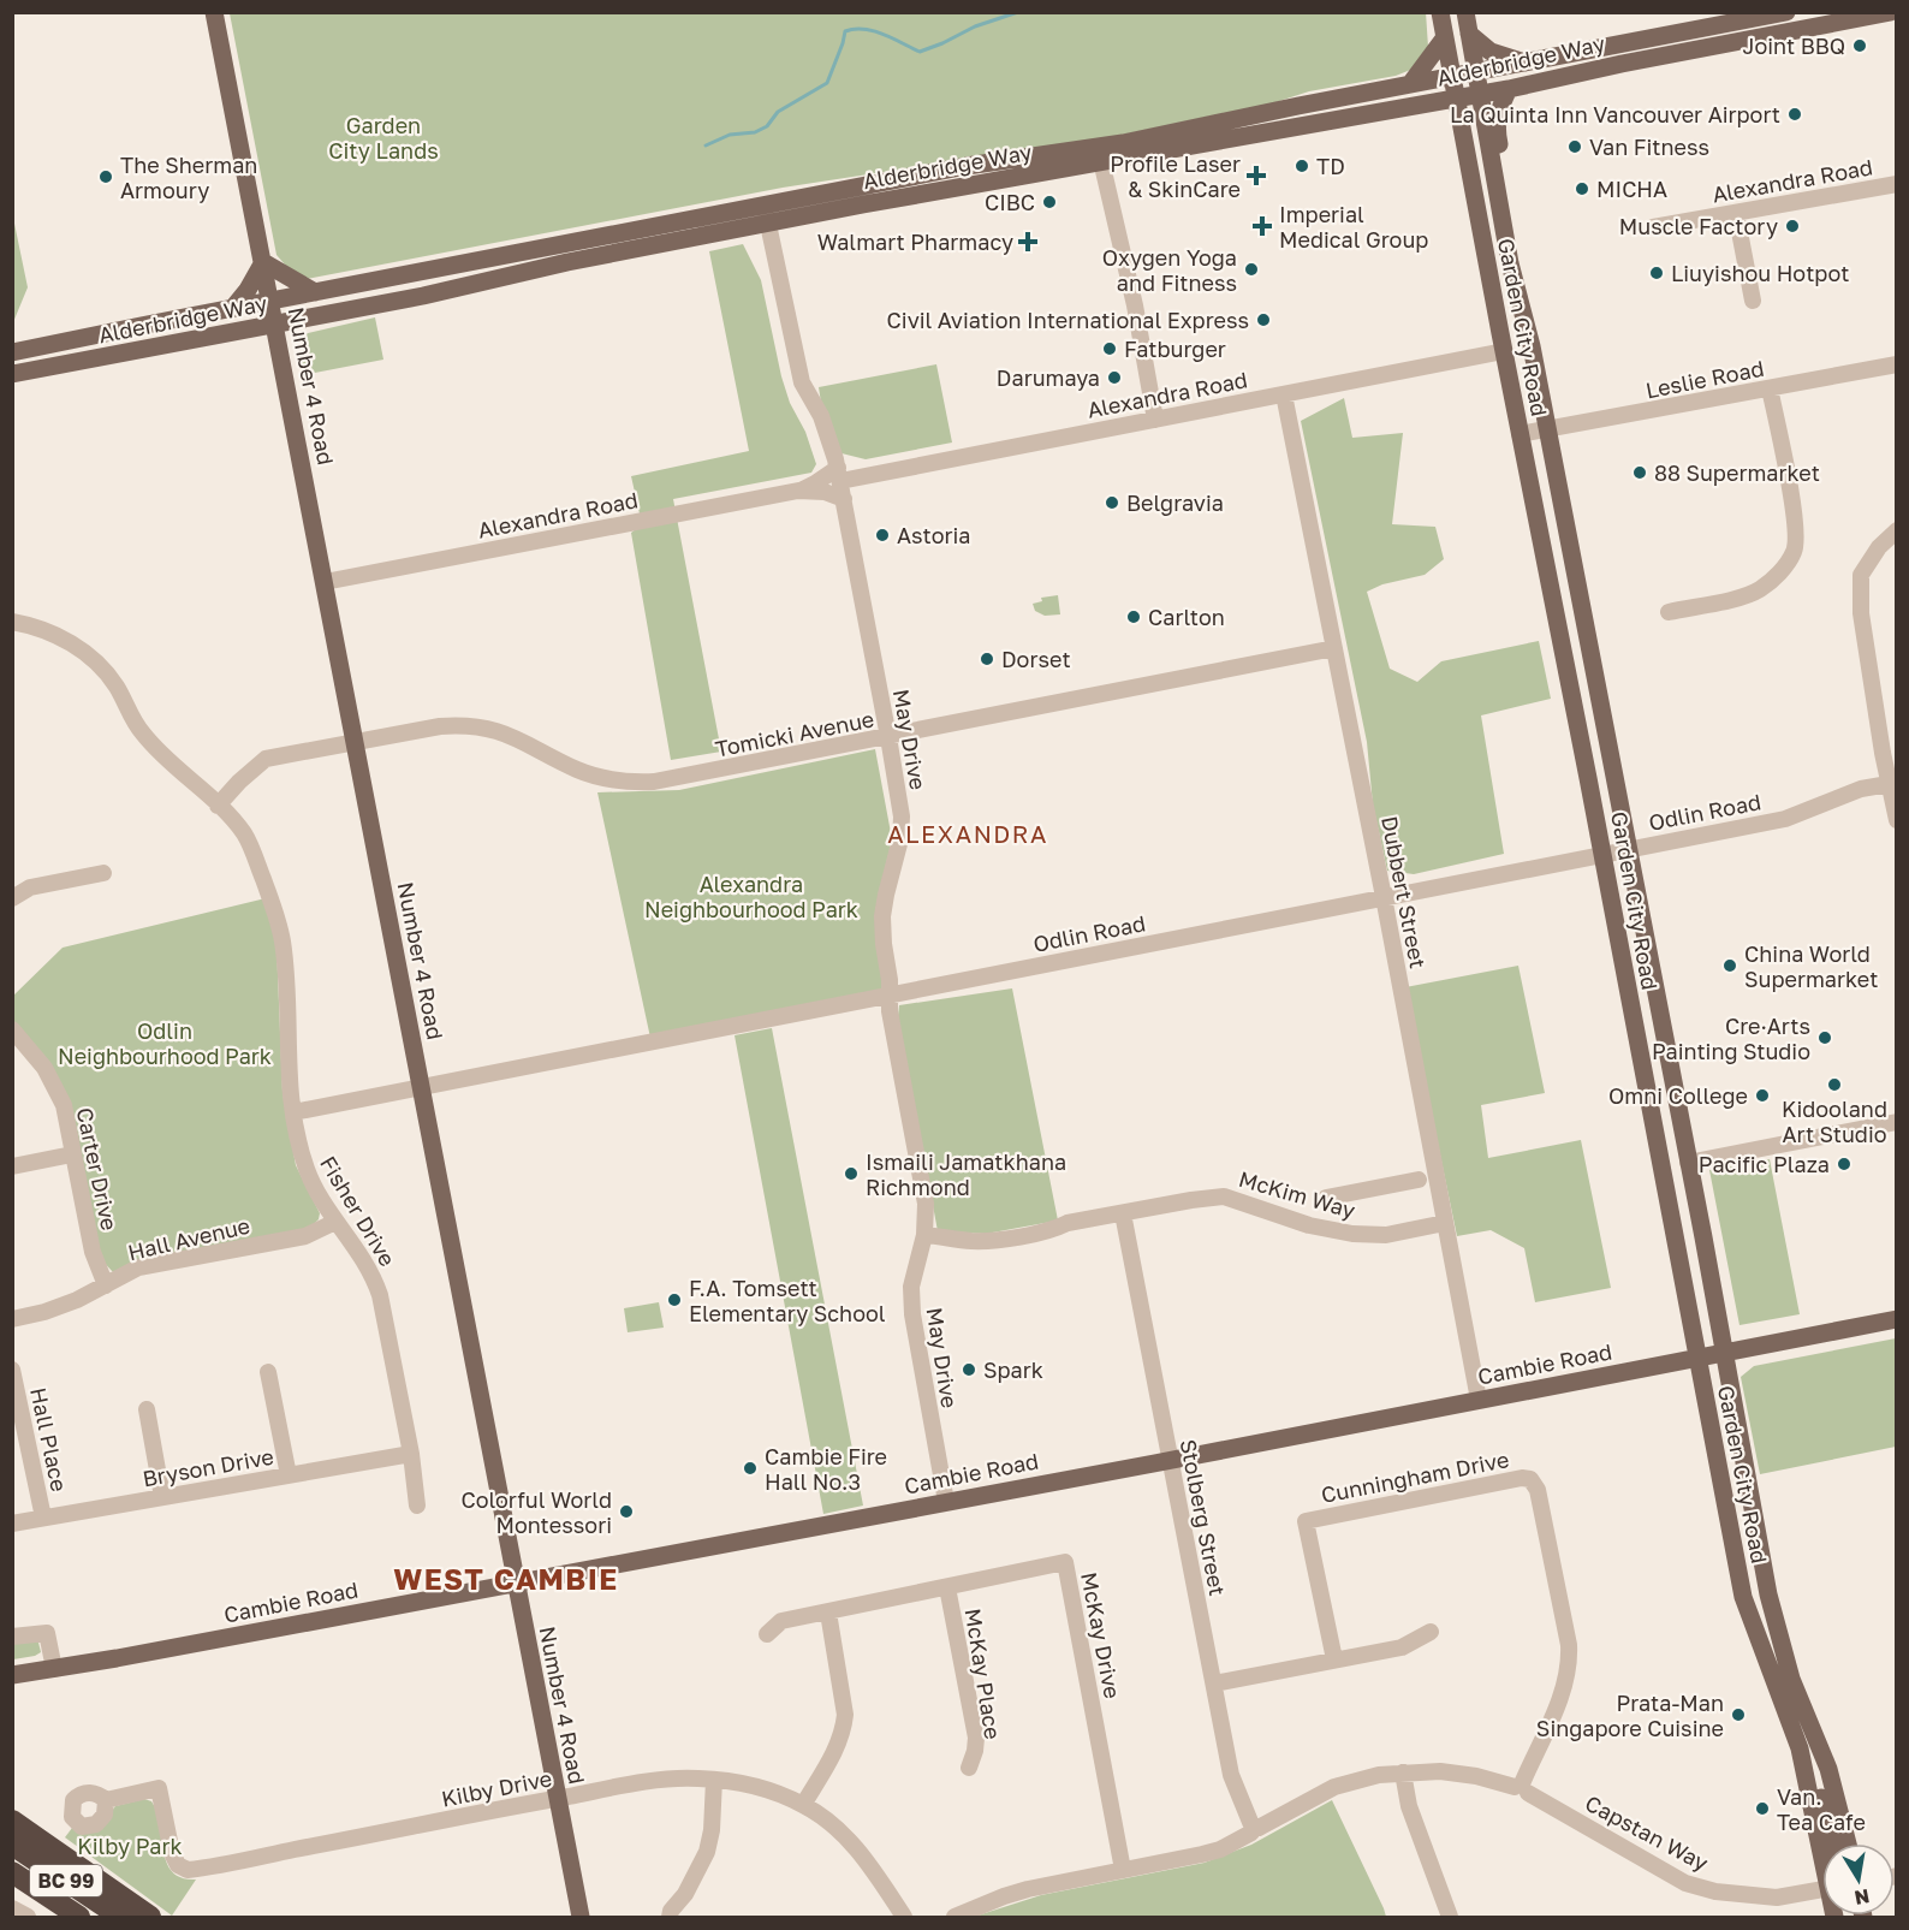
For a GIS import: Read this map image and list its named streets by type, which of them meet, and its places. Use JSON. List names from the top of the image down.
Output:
{
  "streets": {
    "highway": ["BC 99"],
    "main road": [
      "Alderbridge Way",
      "Garden City Road",
      "Number 4 Road",
      "Cambie Road"
    ],
    "street": [
      "Alexandra Road",
      "Leslie Road",
      "Tomicki Avenue",
      "May Drive",
      "Odlin Road",
      "Dubbert Street",
      "Carter Drive",
      "McKim Way",
      "Fisher Drive",
      "Hall Avenue",
      "Hall Place",
      "Bryson Drive",
      "Cunningham Drive",
      "Stolberg Street",
      "McKay Drive",
      "McKay Place",
      "Kilby Drive",
      "Capstan Way"
    ]
  },
  "crossings": [
    ["Alderbridge Way", "Garden City Road"],
    ["Alderbridge Way", "Number 4 Road"],
    ["Alderbridge Way", "May Drive"],
    ["Alexandra Road", "Garden City Road"],
    ["Alexandra Road", "Number 4 Road"],
    ["Alexandra Road", "May Drive"],
    ["Alexandra Road", "Dubbert Street"],
    ["Garden City Road", "Leslie Road"],
    ["Garden City Road", "Odlin Road"],
    ["Garden City Road", "Cambie Road"],
    ["Number 4 Road", "Tomicki Avenue"],
    ["Number 4 Road", "Odlin Road"],
    ["Number 4 Road", "Cambie Road"],
    ["Number 4 Road", "Kilby Drive"],
    ["Tomicki Avenue", "May Drive"],
    ["Tomicki Avenue", "Dubbert Street"],
    ["Tomicki Avenue", "Fisher Drive"],
    ["May Drive", "Odlin Road"],
    ["May Drive", "McKim Way"],
    ["May Drive", "Cambie Road"],
    ["Odlin Road", "Dubbert Street"],
    ["Odlin Road", "Fisher Drive"],
    ["Dubbert Street", "McKim Way"],
    ["Dubbert Street", "Cambie Road"],
    ["Carter Drive", "Hall Avenue"],
    ["McKim Way", "Stolberg Street"],
    ["Fisher Drive", "Hall Avenue"],
    ["Fisher Drive", "Bryson Drive"],
    ["Cambie Road", "Stolberg Street"],
    ["Hall Place", "Bryson Drive"],
    ["Cunningham Drive", "Capstan Way"],
    ["Stolberg Street", "Capstan Way"],
    ["McKay Drive", "McKay Place"],
    ["McKay Drive", "Capstan Way"]
  ],
  "districts": ["ALEXANDRA", "WEST CAMBIE"],
  "parks": [
    "Garden City Lands",
    "Alexandra Neighbourhood Park",
    "Odlin Neighbourhood Park",
    "Kilby Park"
  ],
  "places": {
    "other": [
      "Joint BBQ",
      "La Quinta Inn Vancouver Airport",
      "Van Fitness",
      "TD",
      "The Sherman Armoury",
      "MICHA",
      "CIBC",
      "Muscle Factory",
      "Oxygen Yoga and Fitness",
      "Liuyishou Hotpot",
      "Civil Aviation International Express",
      "Fatburger",
      "Darumaya",
      "88 Supermarket",
      "Belgravia",
      "Astoria",
      "Carlton",
      "Dorset",
      "China World Supermarket",
      "Cre·Arts Painting Studio",
      "Kidooland Art Studio",
      "Omni College",
      "Pacific Plaza",
      "Ismaili Jamatkhana Richmond",
      "F.A. Tomsett Elementary School",
      "Spark",
      "Cambie Fire Hall No.3",
      "Colorful World Montessori",
      "Prata-Man Singapore Cuisine",
      "Van. Tea Cafe"
    ],
    "health": ["Profile Laser & SkinCare", "Imperial Medical Group", "Walmart Pharmacy"]
  },
  "north": "bottom"
}
